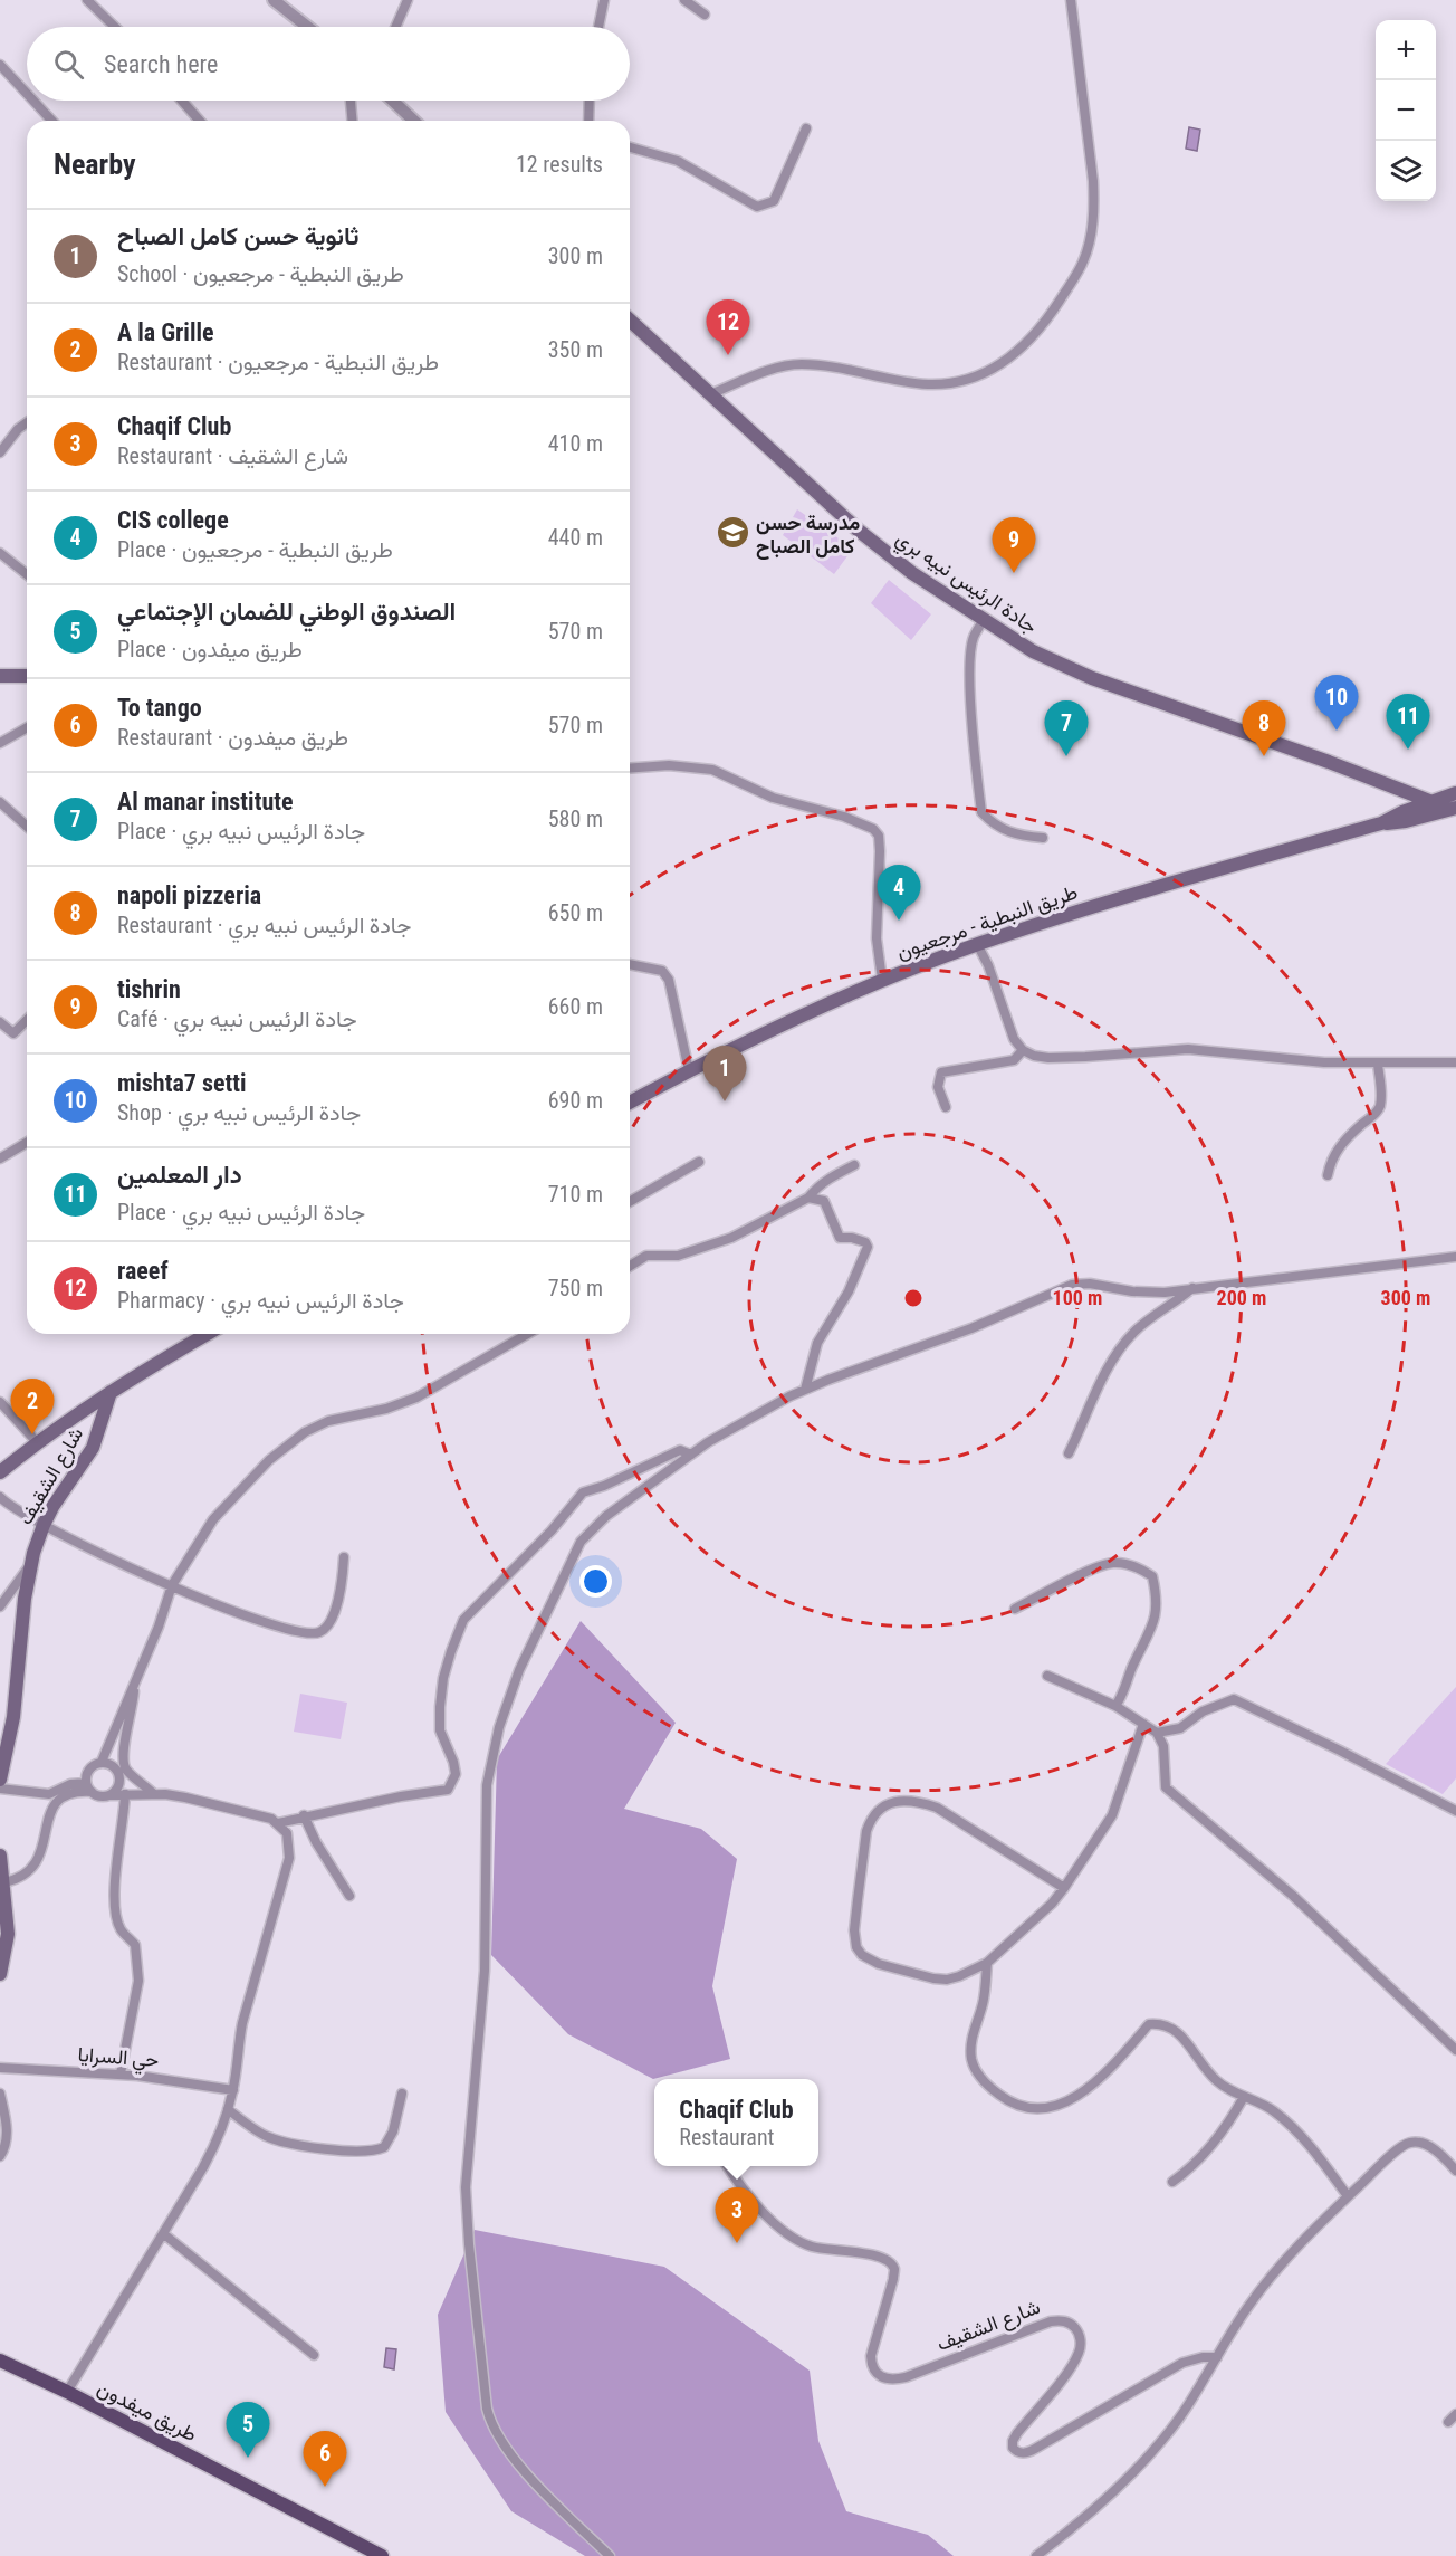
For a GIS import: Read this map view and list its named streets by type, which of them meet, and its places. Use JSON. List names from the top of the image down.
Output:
{
  "streets": {
    "main road": [
      "جادة الرئيس نبيه بري",
      "طريق النبطية - مرجعيون",
      "شارع الشقيف",
      "طريق ميفدون"
    ],
    "street": ["حي السرايا"]
  },
  "crossings": [
    ["جادة الرئيس نبيه بري", "طريق النبطية - مرجعيون"]
  ],
  "places": {
    "school or university": ["مدرسة حسن كامل الصباح"]
  },
  "page": {
    "map_buttons": ["+", "−"],
    "search": "Search here",
    "heading": ["Nearby", "12 results"],
    "list": [
      {
        "mark": "1",
        "name": "ثانوية حسن كامل الصباح",
        "note": "School · طريق النبطية - مرجعيون",
        "value": "300 m"
      },
      {
        "mark": "2",
        "name": "A la Grille",
        "note": "Restaurant · طريق النبطية - مرجعيون",
        "value": "350 m"
      },
      {
        "mark": "3",
        "name": "Chaqif Club",
        "note": "Restaurant · شارع الشقيف",
        "value": "410 m"
      },
      {
        "mark": "4",
        "name": "CIS college",
        "note": "Place · طريق النبطية - مرجعيون",
        "value": "440 m"
      },
      {
        "mark": "5",
        "name": "الصندوق الوطني للضمان الإجتماعي",
        "note": "Place · طريق ميفدون",
        "value": "570 m"
      },
      {
        "mark": "6",
        "name": "To tango",
        "note": "Restaurant · طريق ميفدون",
        "value": "570 m"
      },
      {
        "mark": "7",
        "name": "Al manar institute",
        "note": "Place · جادة الرئيس نبيه بري",
        "value": "580 m"
      },
      {
        "mark": "8",
        "name": "napoli pizzeria",
        "note": "Restaurant · جادة الرئيس نبيه بري",
        "value": "650 m"
      },
      {
        "mark": "9",
        "name": "tishrin",
        "note": "Café · جادة الرئيس نبيه بري",
        "value": "660 m"
      },
      {
        "mark": "10",
        "name": "mishta7 setti",
        "note": "Shop · جادة الرئيس نبيه بري",
        "value": "690 m"
      },
      {
        "mark": "11",
        "name": "دار المعلمين",
        "note": "Place · جادة الرئيس نبيه بري",
        "value": "710 m"
      },
      {
        "mark": "12",
        "name": "raeef",
        "note": "Pharmacy · جادة الرئيس نبيه بري",
        "value": "750 m"
      }
    ],
    "pins": [
      "12",
      "9",
      "10",
      "11",
      "7",
      "8",
      "4",
      "1",
      "2",
      "3",
      "5",
      "6"
    ],
    "popup": ["Chaqif Club", "Restaurant"]
  },
  "rings": ["100 m", "200 m", "300 m"]
}
